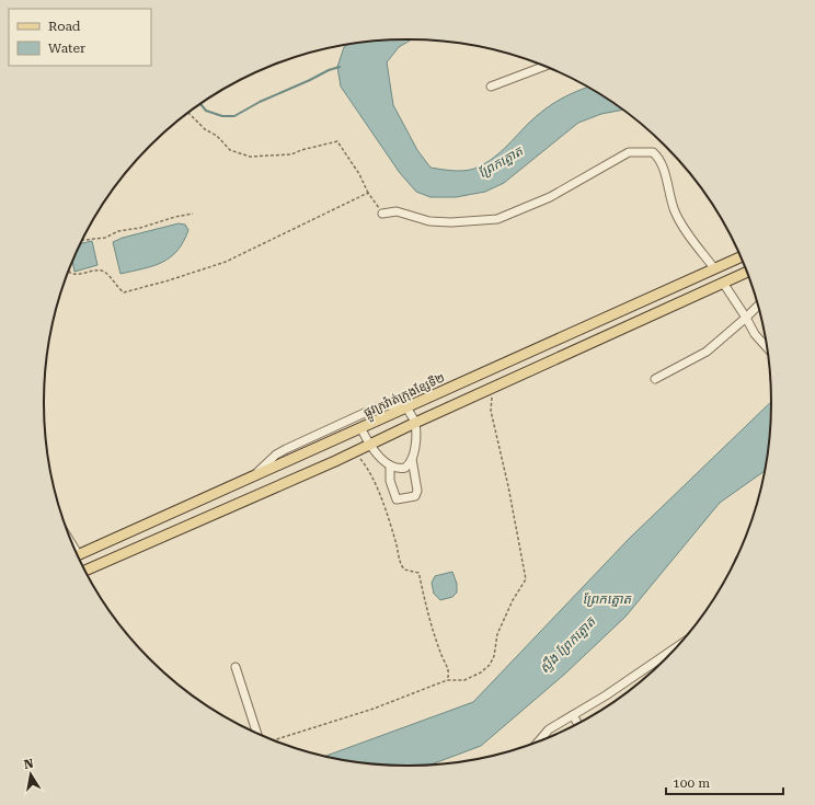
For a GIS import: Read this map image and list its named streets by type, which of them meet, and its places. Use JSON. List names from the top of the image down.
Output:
{
  "streets": {
    "main road": ["ផ្លូវក្រវ៉ាត់ក្រុងខ្សែទី២"]
  },
  "water": ["ព្រែកត្នោត", "ស្ទឹង ព្រែកត្នោត"],
  "legend": ["Road", "Water"],
  "scale_bar": "100 m",
  "north": "top"
}
